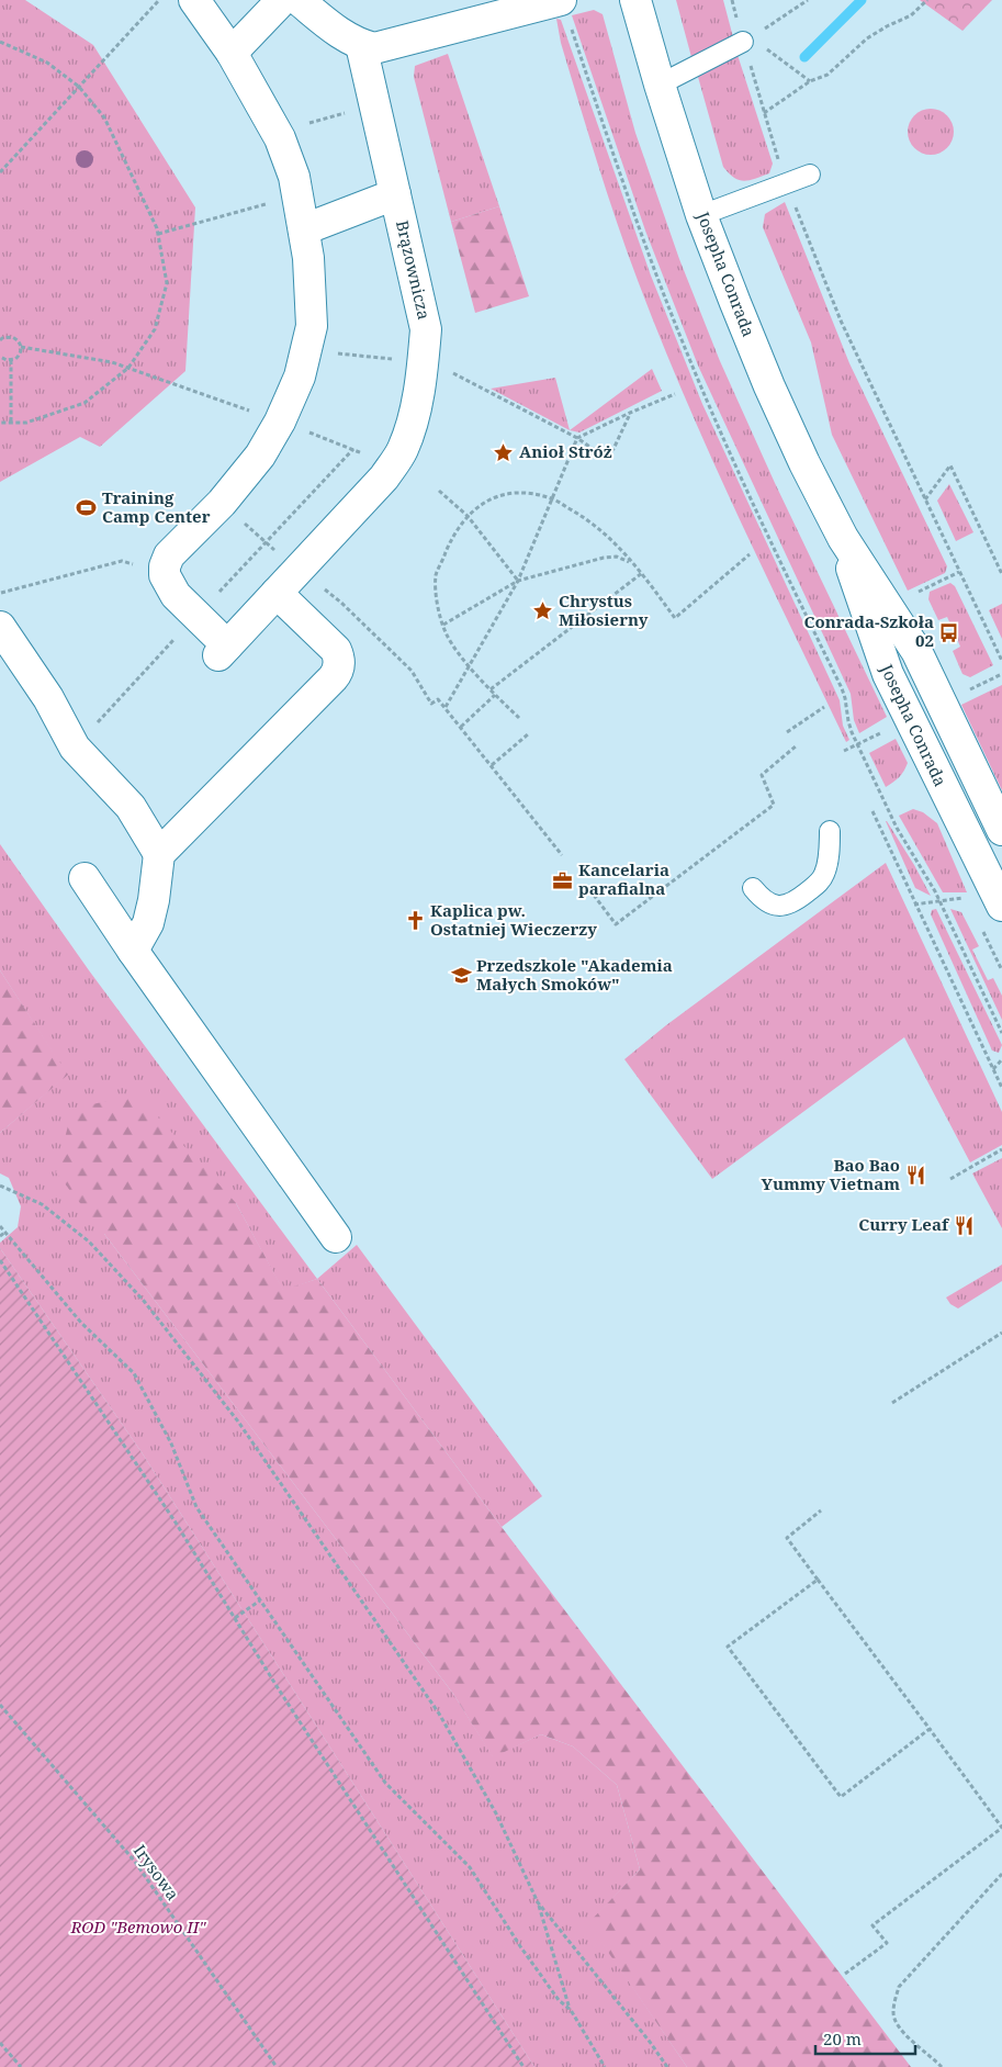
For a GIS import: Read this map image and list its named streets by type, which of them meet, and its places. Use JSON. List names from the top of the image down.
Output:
{
  "streets": {
    "street": ["Brązownicza", "Josepha Conrada"],
    "path": ["Irysowa"]
  },
  "parks": ["ROD \"Bemowo II\""],
  "places": {
    "place": ["Anioł Stróż", "Chrystus Miłosierny"],
    "sports": ["Training Camp Center"],
    "bus stop": ["Conrada-Szkoła 02"],
    "office": ["Kancelaria parafialna"],
    "church": ["Kaplica pw. Ostatniej Wieczerzy"],
    "school or university": ["Przedszkole \"Akademia Małych Smoków\""],
    "restaurant": ["Bao Bao Yummy Vietnam", "Curry Leaf"]
  },
  "scale_bar": "20 m"
}
